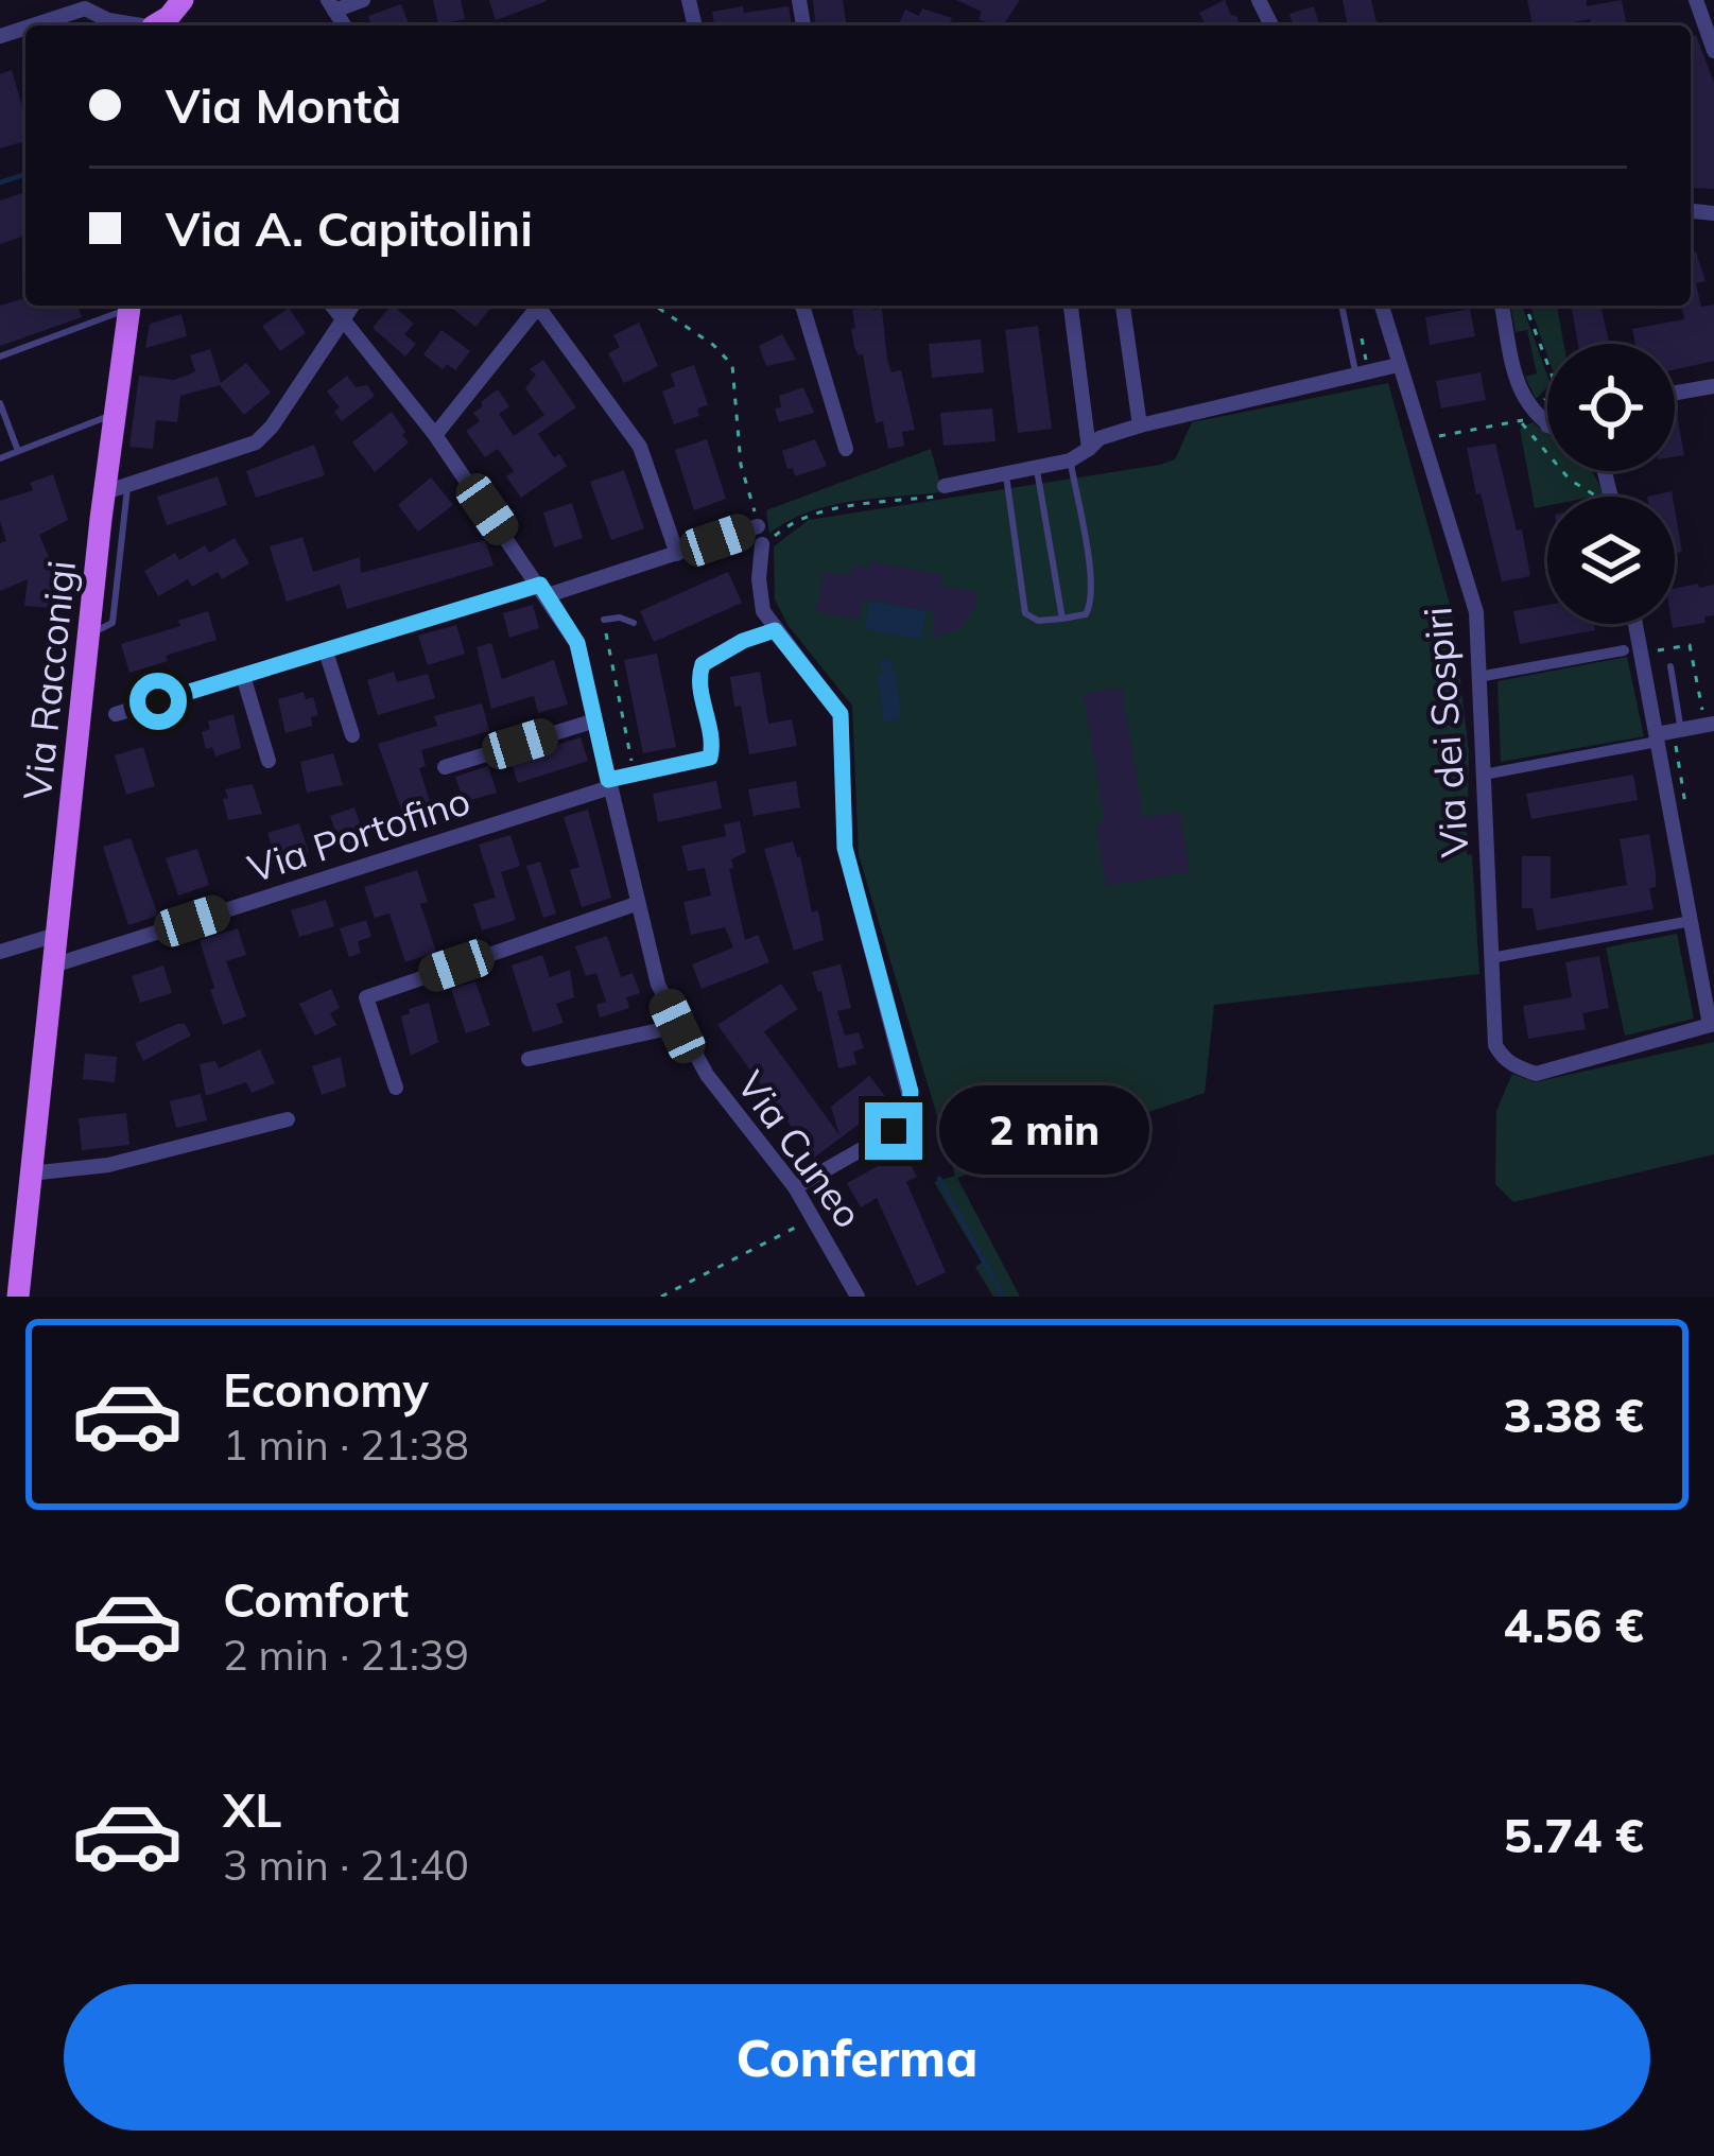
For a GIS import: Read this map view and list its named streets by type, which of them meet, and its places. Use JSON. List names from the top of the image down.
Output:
{
  "streets": {
    "main road": ["Via Racconigi"],
    "street": ["Via dei Sospiri", "Via Portofino", "Via Cuneo"]
  },
  "crossings": [
    ["Via Racconigi", "Via Portofino"],
    ["Via Portofino", "Via Cuneo"]
  ],
  "page": {
    "banner": ["Via Montà", "Via A. Capitolini"],
    "bubble": "2 min",
    "list": [
      {
        "name": "Economy",
        "note": "1 min · 21:38",
        "value": "3.38 €"
      },
      {
        "name": "Comfort",
        "note": "2 min · 21:39",
        "value": "4.56 €"
      },
      {
        "name": "XL",
        "note": "3 min · 21:40",
        "value": "5.74 €"
      }
    ],
    "buttons": "Conferma"
  }
}
